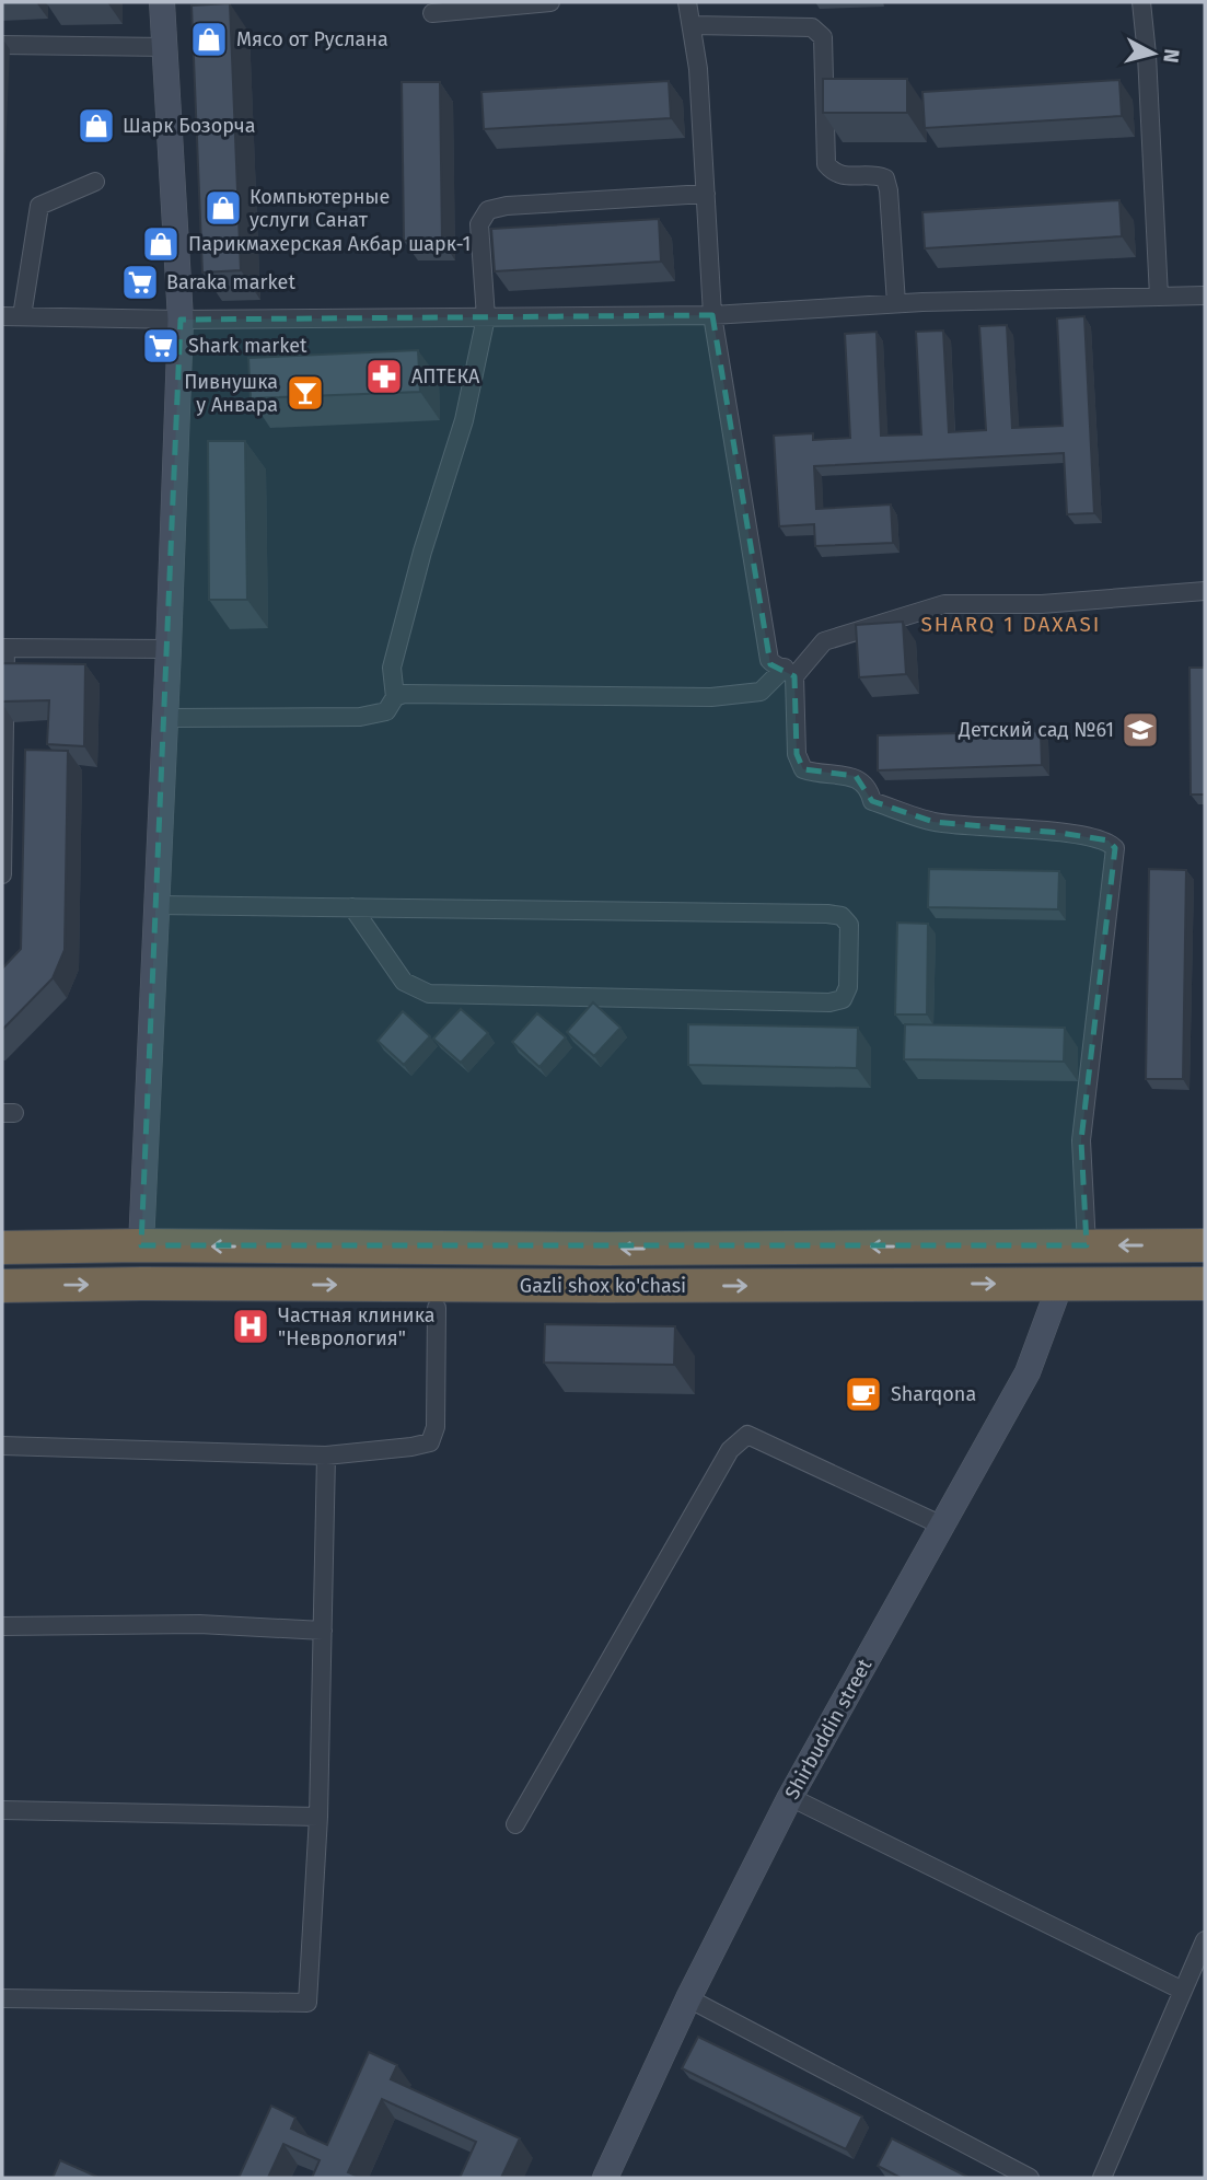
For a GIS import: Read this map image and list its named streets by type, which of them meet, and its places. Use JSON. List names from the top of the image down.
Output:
{
  "streets": {
    "highway": ["Gazli shox ko'chasi"],
    "street": ["Shirbuddin street"]
  },
  "crossings": [
    ["Gazli shox ko'chasi", "Shirbuddin street"]
  ],
  "districts": ["SHARQ 1 DAXASI"],
  "places": {
    "shop": [
      "Мясо от Руслана",
      "Шарк Бозорча",
      "Компьютерные услуги Санат",
      "Парикмахерская Акбар шарк-1"
    ],
    "supermarket": ["Baraka market", "Shark market"],
    "pharmacy": ["АПТЕКА"],
    "bar": ["Пивнушка у Анвара"],
    "school or university": ["Детский сад №61"],
    "hospital": ["Частная клиника \"Неврология\""],
    "cafe": ["Sharqona"]
  },
  "north": "right"
}
